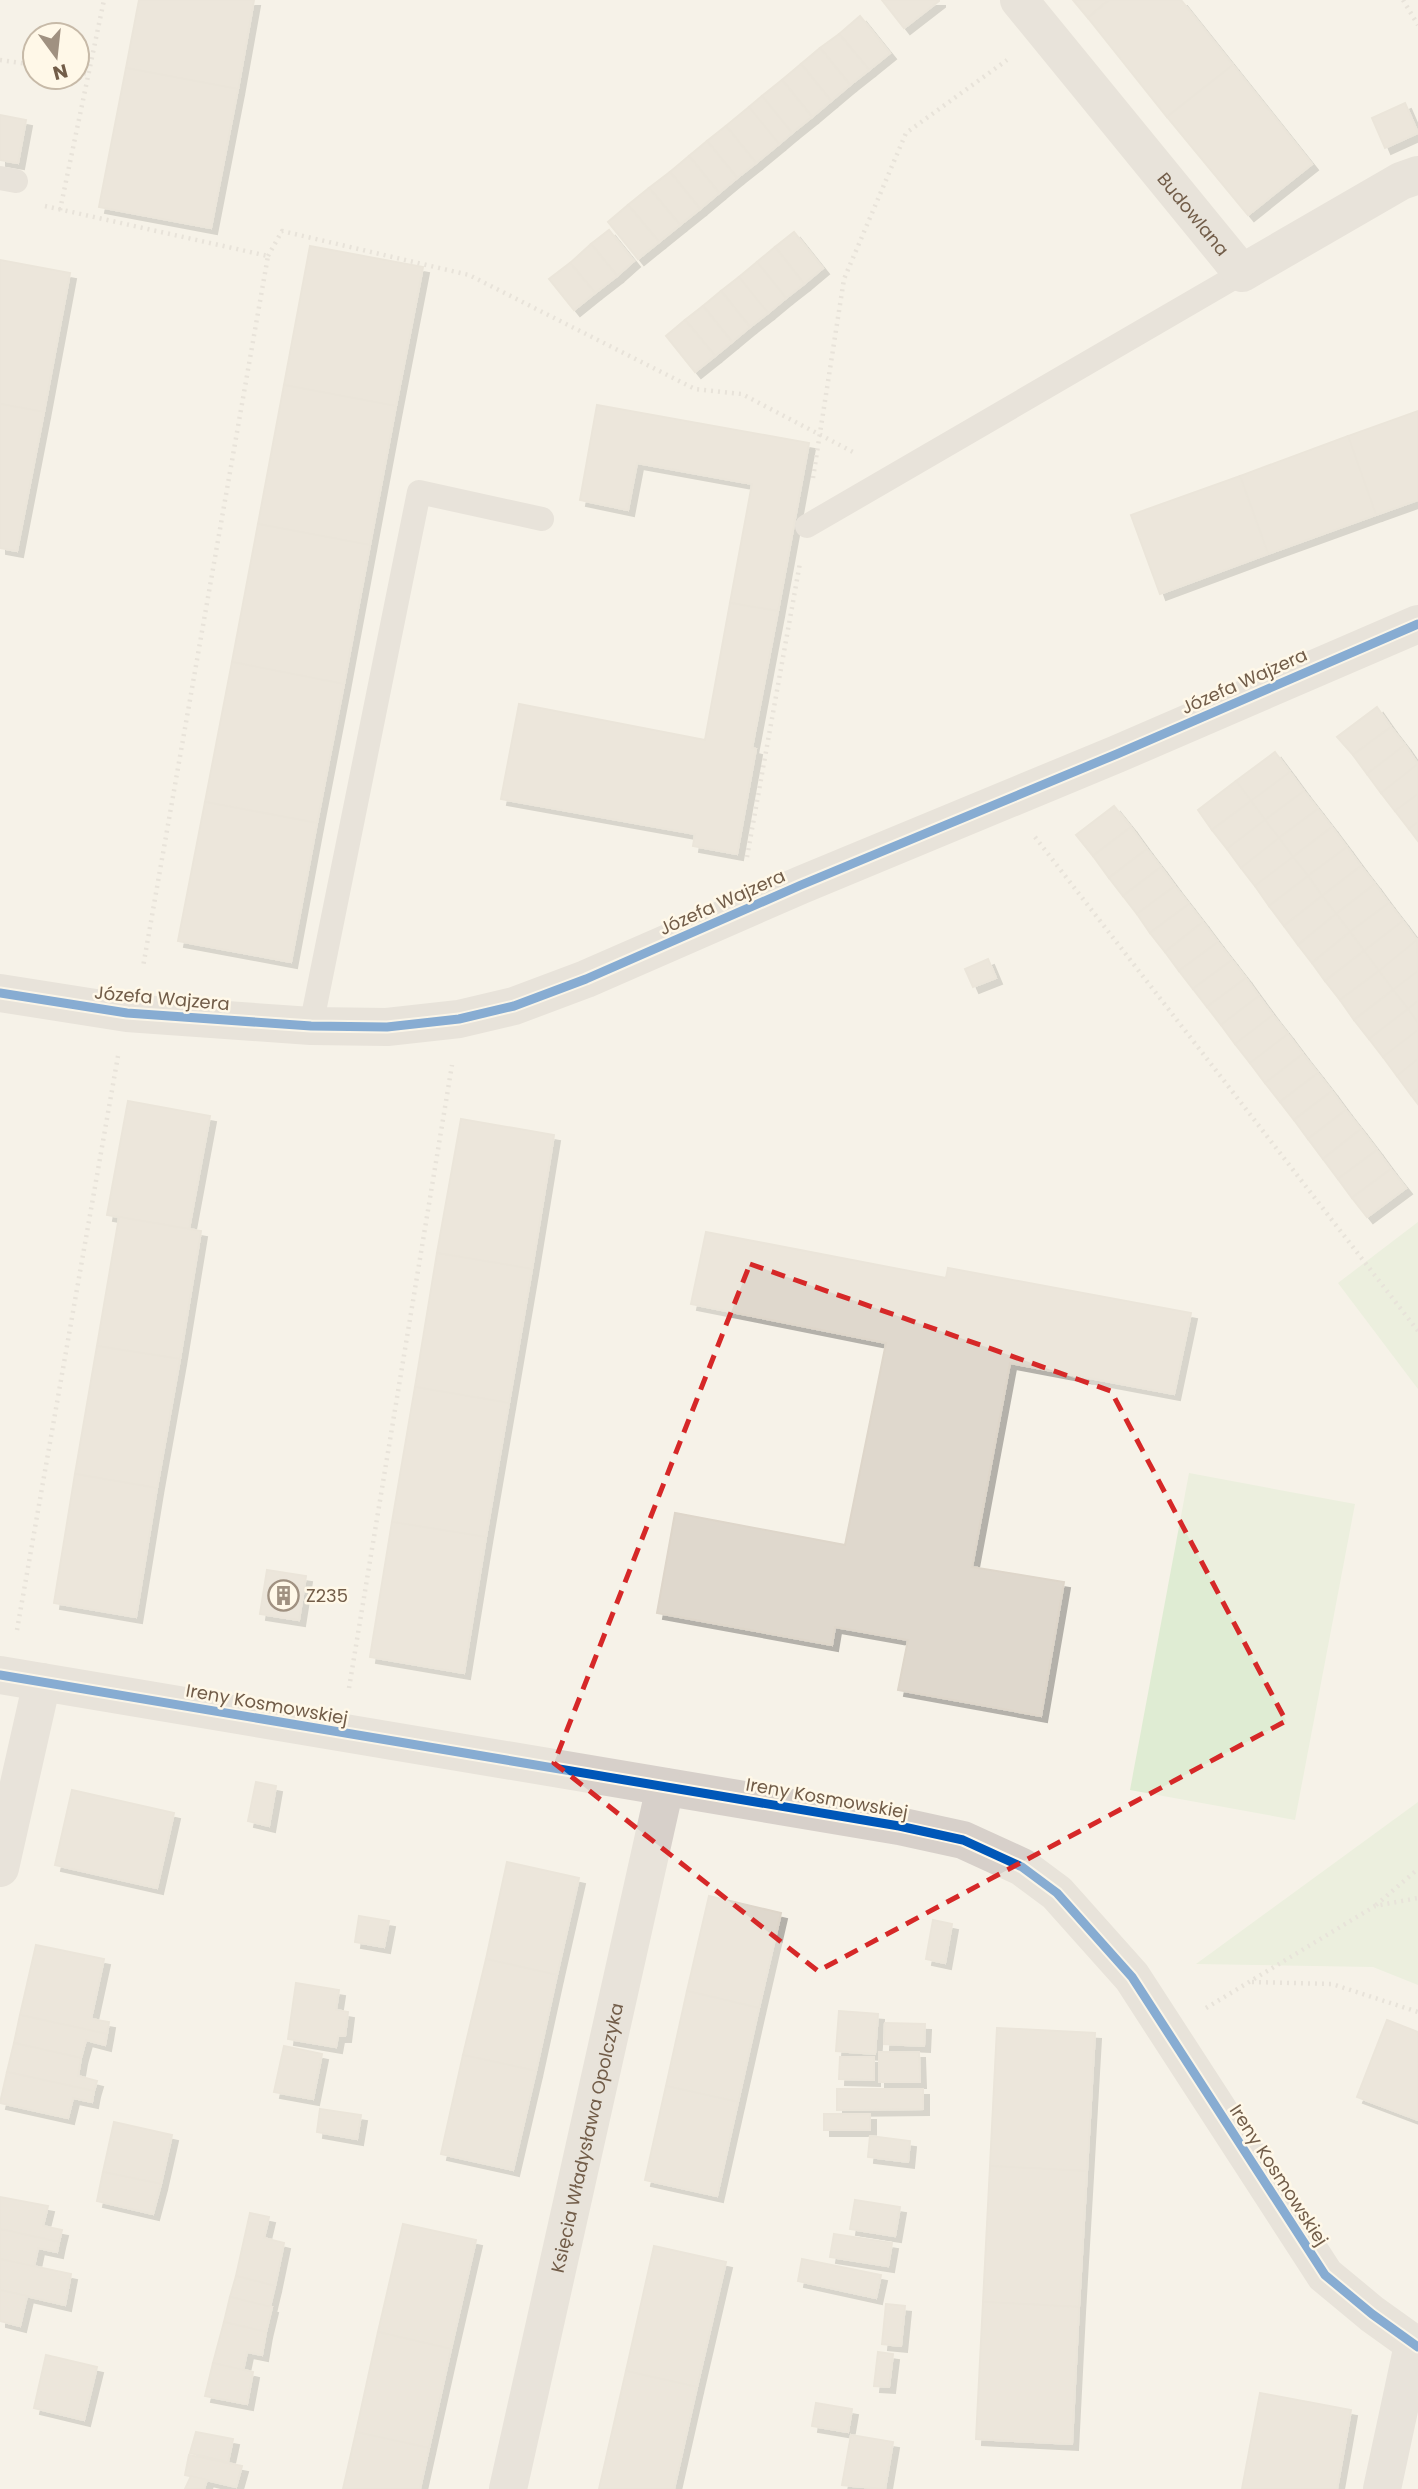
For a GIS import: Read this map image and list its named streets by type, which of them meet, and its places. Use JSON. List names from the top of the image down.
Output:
{
  "streets": {
    "street": [
      "Budowlana",
      "Józefa Wajzera",
      "Ireny Kosmowskiej",
      "Księcia Władysława Opolczyka"
    ]
  },
  "crossings": [
    ["Ireny Kosmowskiej", "Księcia Władysława Opolczyka"]
  ],
  "places": {
    "building": ["Z235"]
  },
  "north": "bottom"
}
